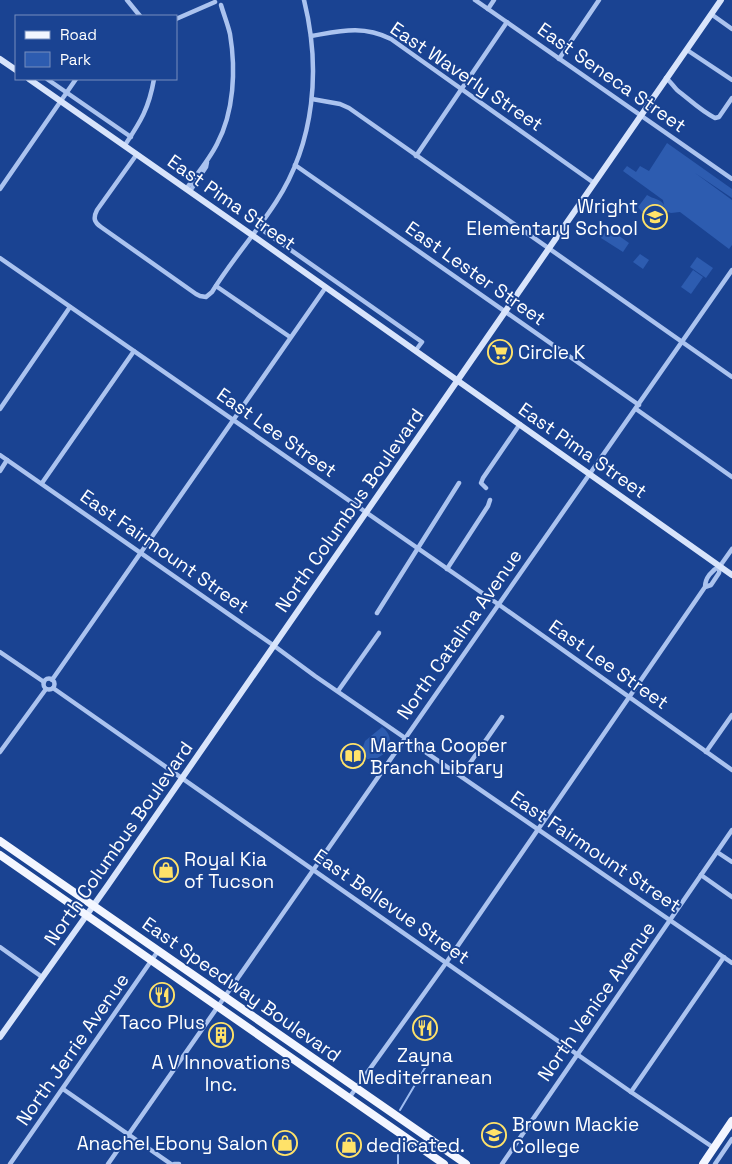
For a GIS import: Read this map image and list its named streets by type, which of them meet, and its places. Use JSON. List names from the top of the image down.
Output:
{
  "streets": {
    "main road": ["East Speedway Boulevard"],
    "street": [
      "East Waverly Street",
      "East Seneca Street",
      "East Pima Street",
      "East Lester Street",
      "East Lee Street",
      "North Columbus Boulevard",
      "East Fairmount Street",
      "North Catalina Avenue",
      "East Bellevue Street",
      "North Venice Avenue",
      "North Jerrie Avenue"
    ]
  },
  "crossings": [
    ["East Waverly Street", "North Columbus Boulevard"],
    ["East Seneca Street", "North Columbus Boulevard"],
    ["East Pima Street", "North Columbus Boulevard"],
    ["East Pima Street", "North Catalina Avenue"],
    ["East Lester Street", "North Columbus Boulevard"],
    ["East Lester Street", "North Catalina Avenue"],
    ["East Lee Street", "North Columbus Boulevard"],
    ["East Lee Street", "North Catalina Avenue"],
    ["North Columbus Boulevard", "East Fairmount Street"],
    ["North Columbus Boulevard", "East Bellevue Street"],
    ["North Columbus Boulevard", "East Speedway Boulevard"],
    ["East Fairmount Street", "North Catalina Avenue"],
    ["East Fairmount Street", "North Venice Avenue"],
    ["North Catalina Avenue", "East Bellevue Street"],
    ["North Catalina Avenue", "East Speedway Boulevard"],
    ["East Bellevue Street", "North Venice Avenue"],
    ["East Speedway Boulevard", "North Jerrie Avenue"]
  ],
  "places": {
    "school or university": ["Wright Elementary School", "Brown Mackie College"],
    "supermarket": ["Circle K"],
    "library": ["Martha Cooper Branch Library"],
    "shop": ["Royal Kia of Tucson", "Anachel Ebony Salon", "dedicated."],
    "restaurant": ["Taco Plus", "Zayna Mediterranean"],
    "building": ["A V Innovations Inc."]
  },
  "legend": ["Road", "Park"]
}
